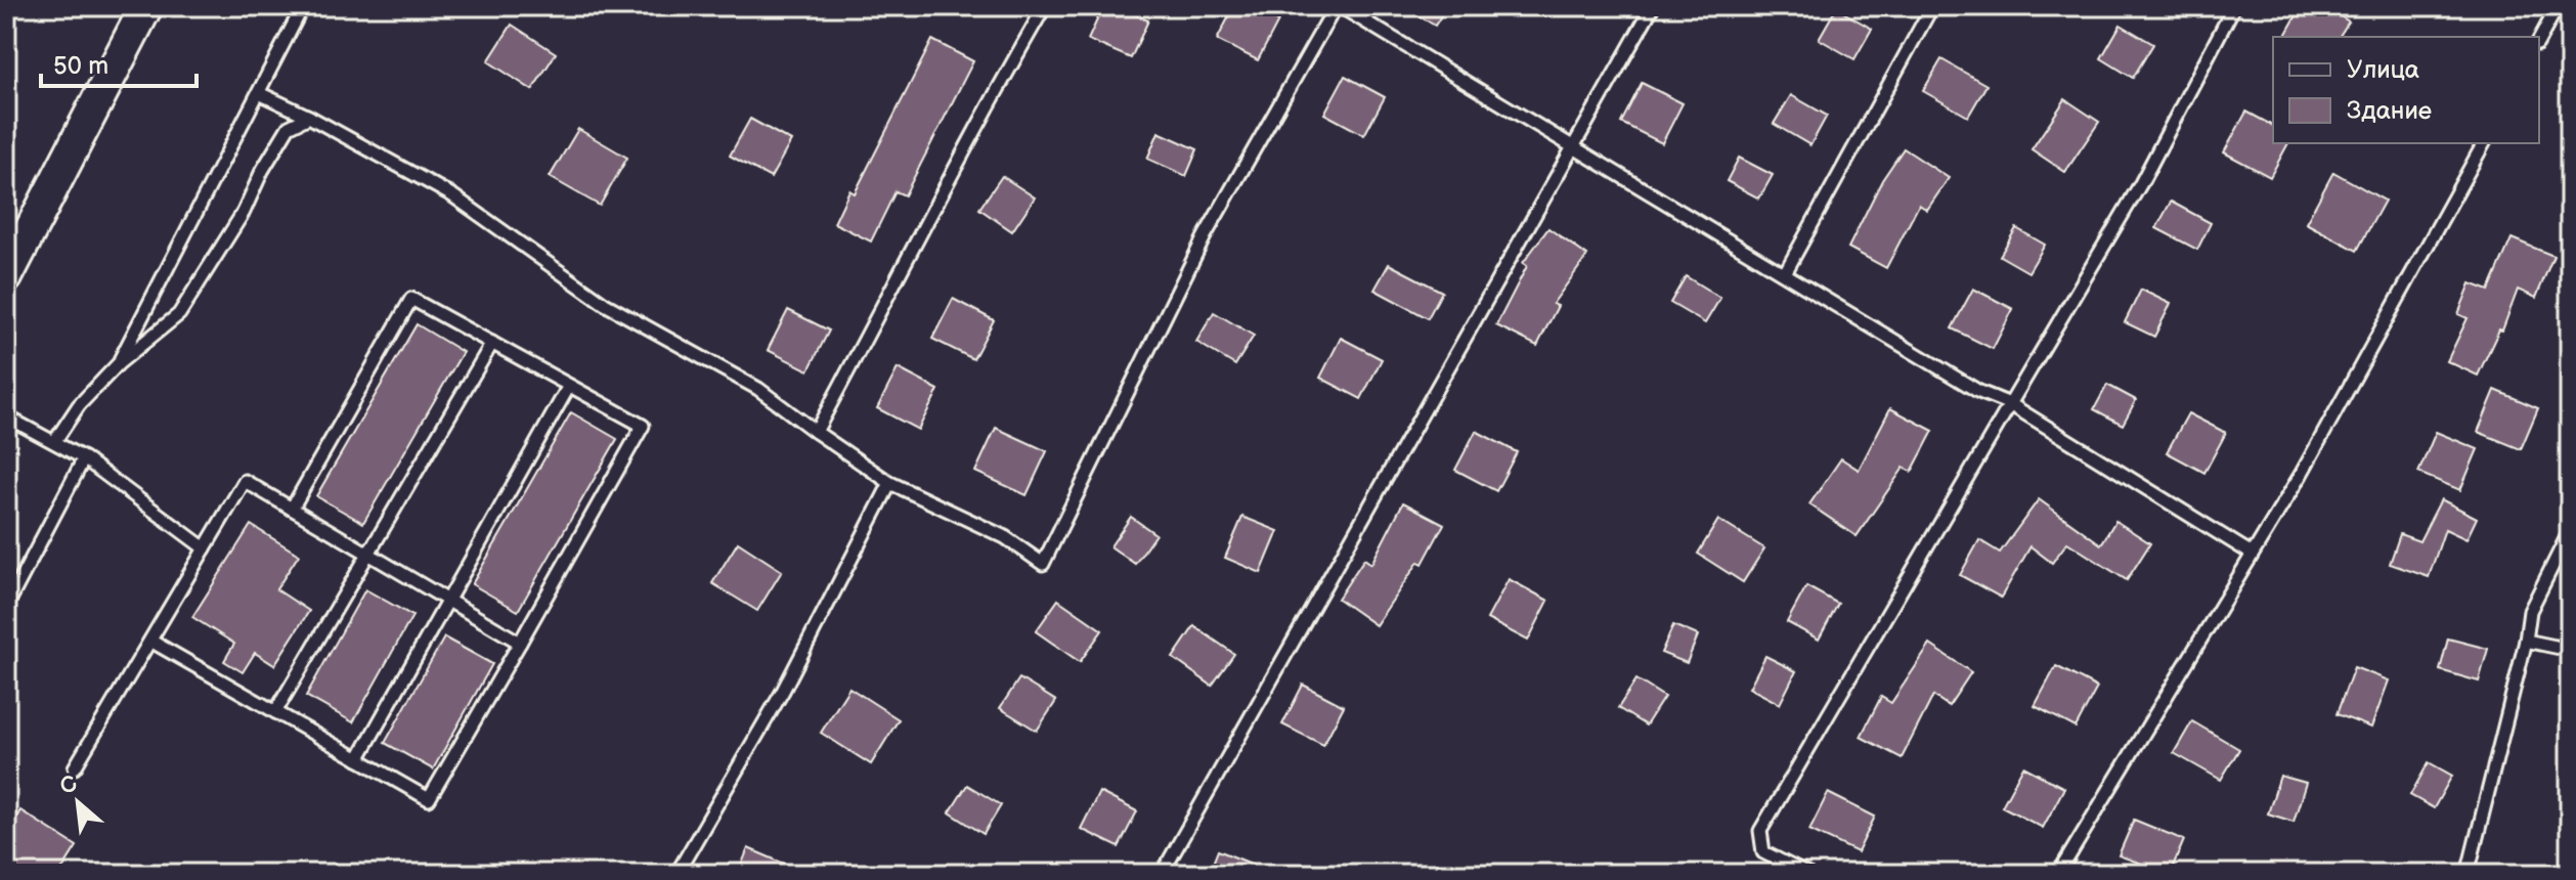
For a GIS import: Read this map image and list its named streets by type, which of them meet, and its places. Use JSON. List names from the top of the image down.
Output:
{
  "legend": ["Улица", "Здание"],
  "scale_bar": "50 m",
  "north": "top left"
}
